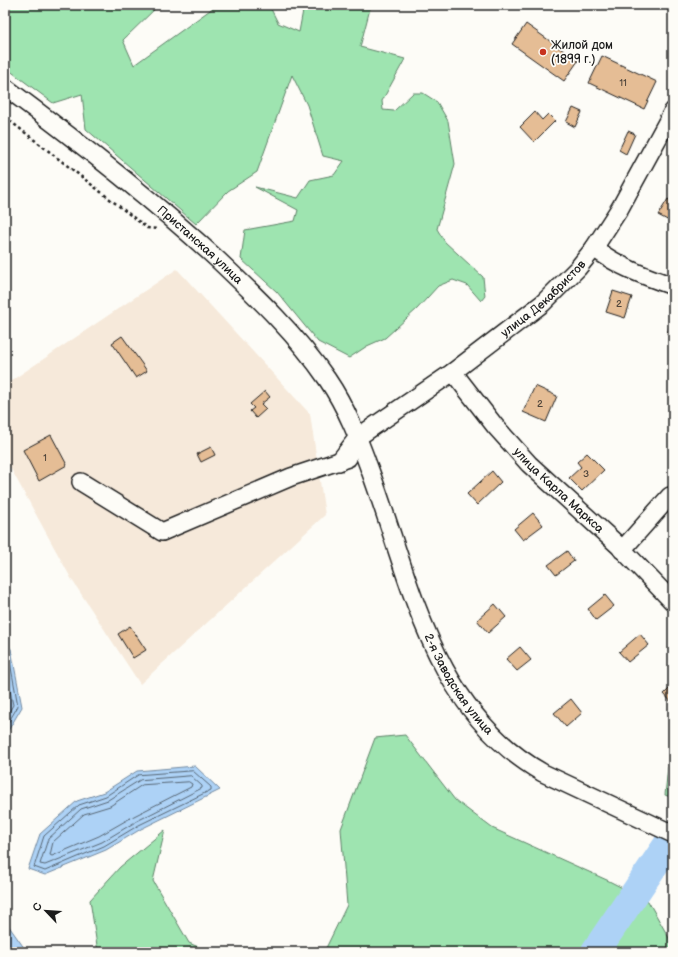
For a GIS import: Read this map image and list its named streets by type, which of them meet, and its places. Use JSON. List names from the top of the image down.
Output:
{
  "streets": {
    "street": [
      "Пристанская улица",
      "улица Декабристов",
      "улица Карла Маркса",
      "2-я Заводская улица"
    ]
  },
  "crossings": [
    ["Пристанская улица", "улица Декабристов"],
    ["Пристанская улица", "2-я Заводская улица"],
    ["улица Декабристов", "улица Карла Маркса"],
    ["улица Декабристов", "2-я Заводская улица"]
  ],
  "places": ["Жилой дом (1899 г.)"],
  "house_numbers": [
    "11",
    "2",
    "2",
    "1",
    "3"
  ],
  "north": "top left"
}
